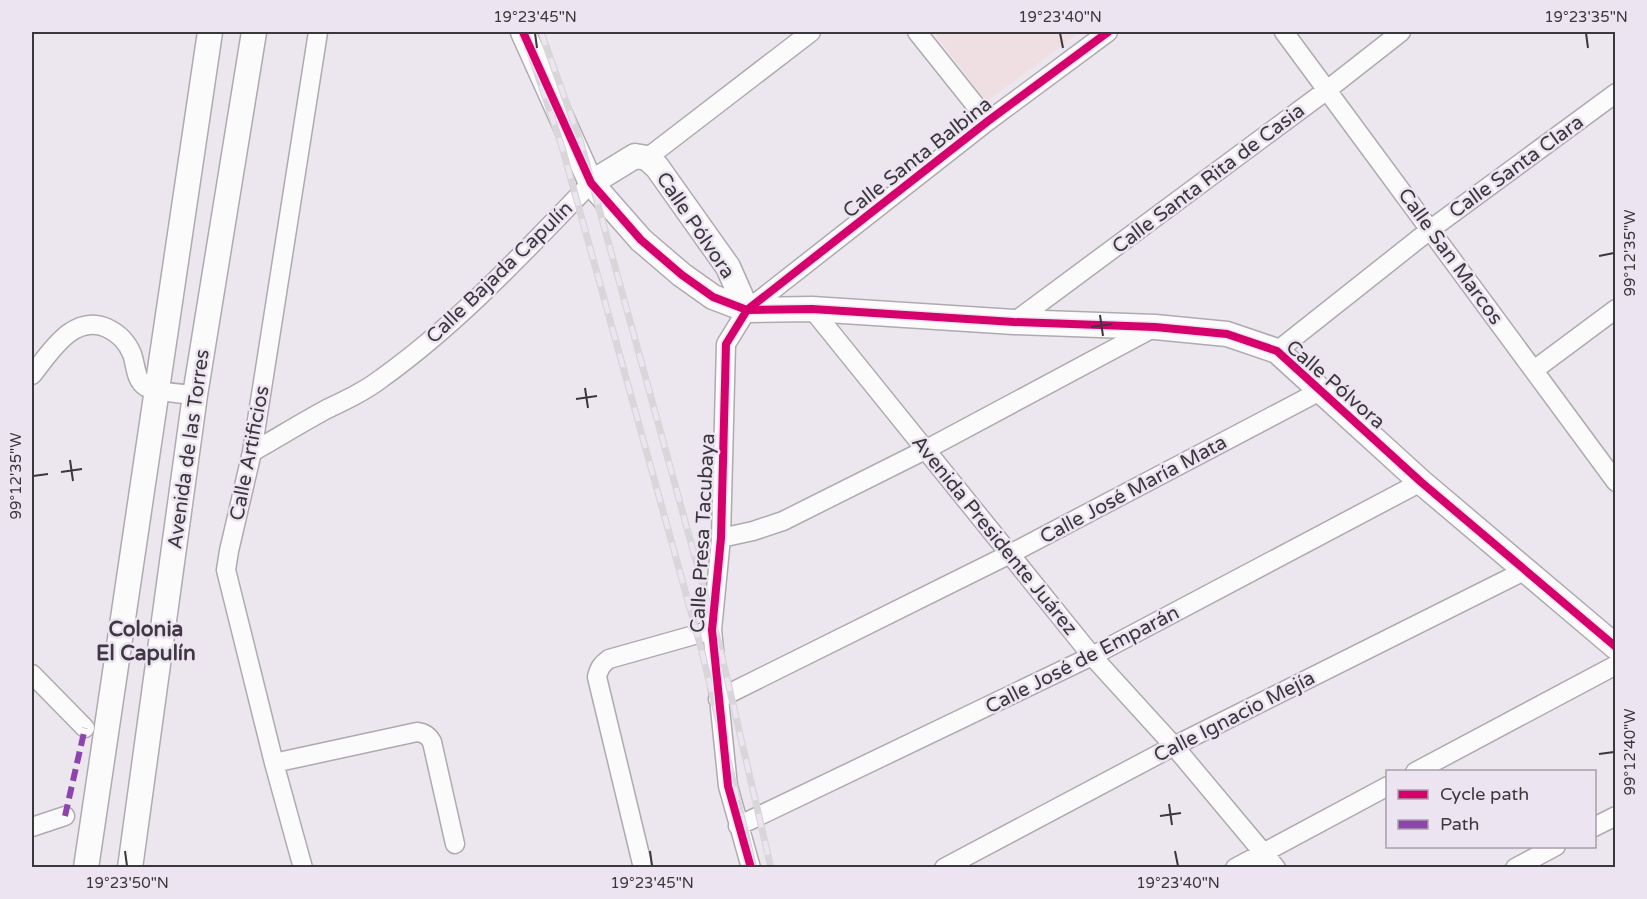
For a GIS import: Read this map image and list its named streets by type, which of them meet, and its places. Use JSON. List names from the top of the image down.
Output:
{
  "streets": {
    "street": [
      "Calle Santa Balbina",
      "Calle Santa Clara",
      "Calle Santa Rita de Casia",
      "Calle Pólvora",
      "Calle San Marcos",
      "Calle Bajada Capulín",
      "Avenida de las Torres",
      "Calle Artificios",
      "Calle José María Mata",
      "Calle Presa Tacubaya",
      "Avenida Presidente Juárez",
      "Calle José de Emparán",
      "Calle Ignacio Mejía"
    ]
  },
  "crossings": [
    ["Calle Santa Balbina", "Calle Pólvora"],
    ["Calle Santa Balbina", "Calle Presa Tacubaya"],
    ["Calle Santa Clara", "Calle Pólvora"],
    ["Calle Santa Clara", "Calle San Marcos"],
    ["Calle Santa Rita de Casia", "Calle Pólvora"],
    ["Calle Santa Rita de Casia", "Calle San Marcos"],
    ["Calle Pólvora", "Calle Bajada Capulín"],
    ["Calle Pólvora", "Calle José María Mata"],
    ["Calle Pólvora", "Calle Presa Tacubaya"],
    ["Calle Pólvora", "Avenida Presidente Juárez"],
    ["Calle Pólvora", "Calle José de Emparán"],
    ["Calle Pólvora", "Calle Ignacio Mejía"],
    ["Calle Bajada Capulín", "Calle Artificios"],
    ["Calle José María Mata", "Calle Presa Tacubaya"],
    ["Calle José María Mata", "Avenida Presidente Juárez"],
    ["Calle Presa Tacubaya", "Calle José de Emparán"],
    ["Avenida Presidente Juárez", "Calle José de Emparán"],
    ["Avenida Presidente Juárez", "Calle Ignacio Mejía"]
  ],
  "districts": ["Colonia El Capulín"],
  "legend": ["Cycle path", "Path"],
  "coordinates": [
    "19°23'45\"N",
    "19°23'40\"N",
    "19°23'35\"N",
    "99°12'35\"W",
    "99°12'40\"W",
    "19°23'50\"N"
  ]
}
